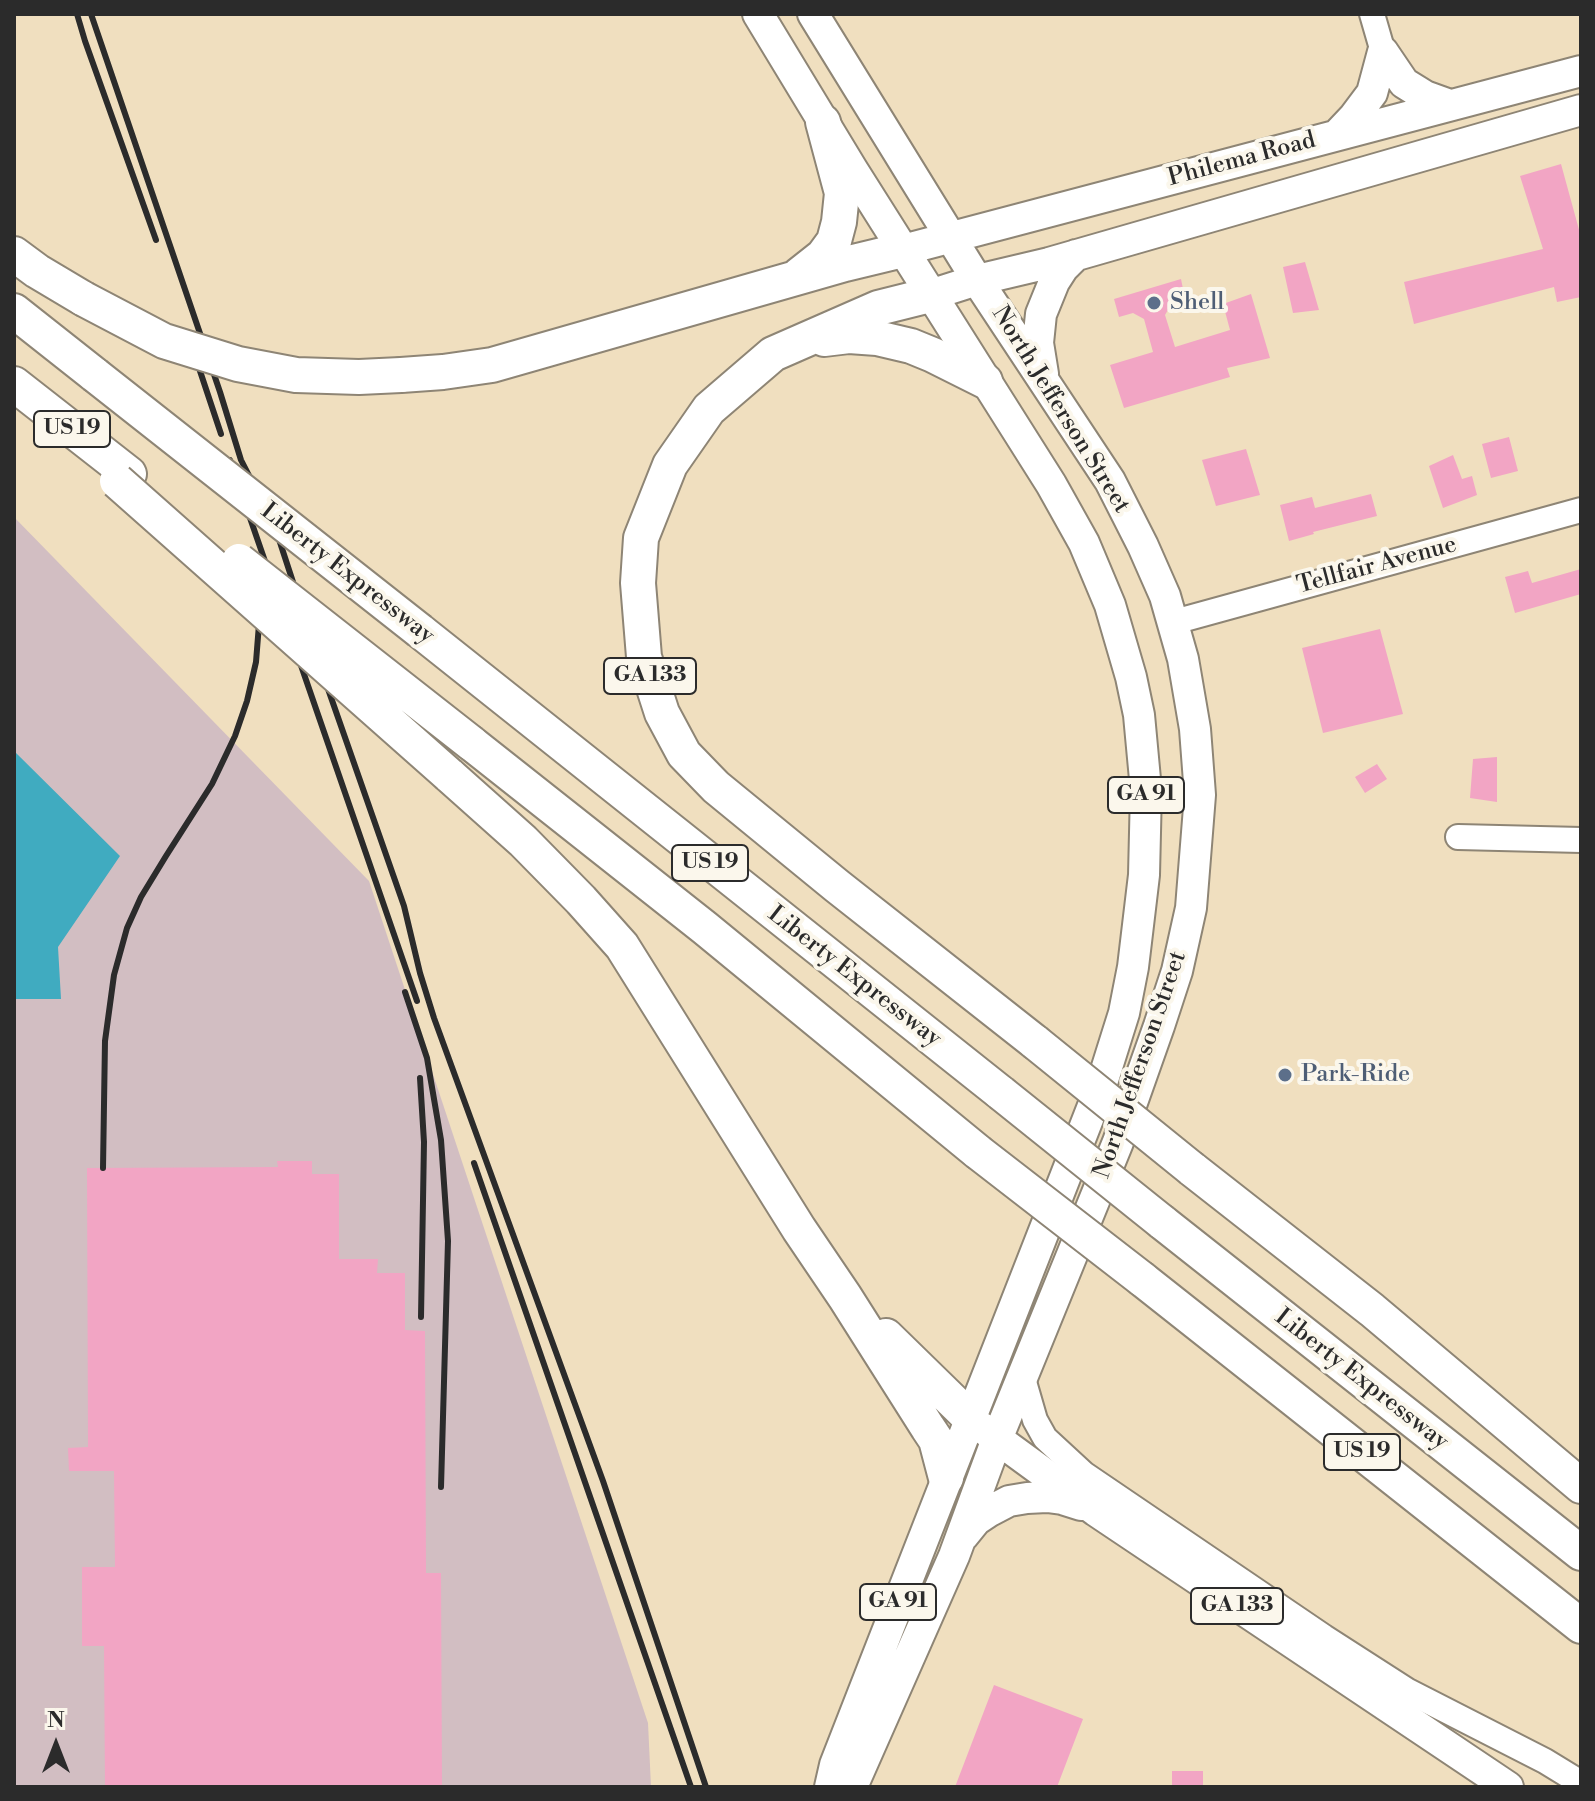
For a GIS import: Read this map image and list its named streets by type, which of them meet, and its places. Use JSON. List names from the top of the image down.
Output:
{
  "streets": {
    "highway": ["US 19", "Liberty Expressway", "GA 133"],
    "main road": ["Philema Road", "North Jefferson Street", "GA 91"],
    "street": ["Tellfair Avenue"]
  },
  "crossings": [
    ["Philema Road", "North Jefferson Street"],
    ["Philema Road", "GA 133"],
    ["Philema Road", "GA 91"],
    ["North Jefferson Street", "Tellfair Avenue"],
    ["North Jefferson Street", "GA 133"],
    ["North Jefferson Street", "GA 91"],
    ["GA 133", "GA 91"]
  ],
  "places": ["Shell", "Park-Ride"],
  "north": "top"
}
